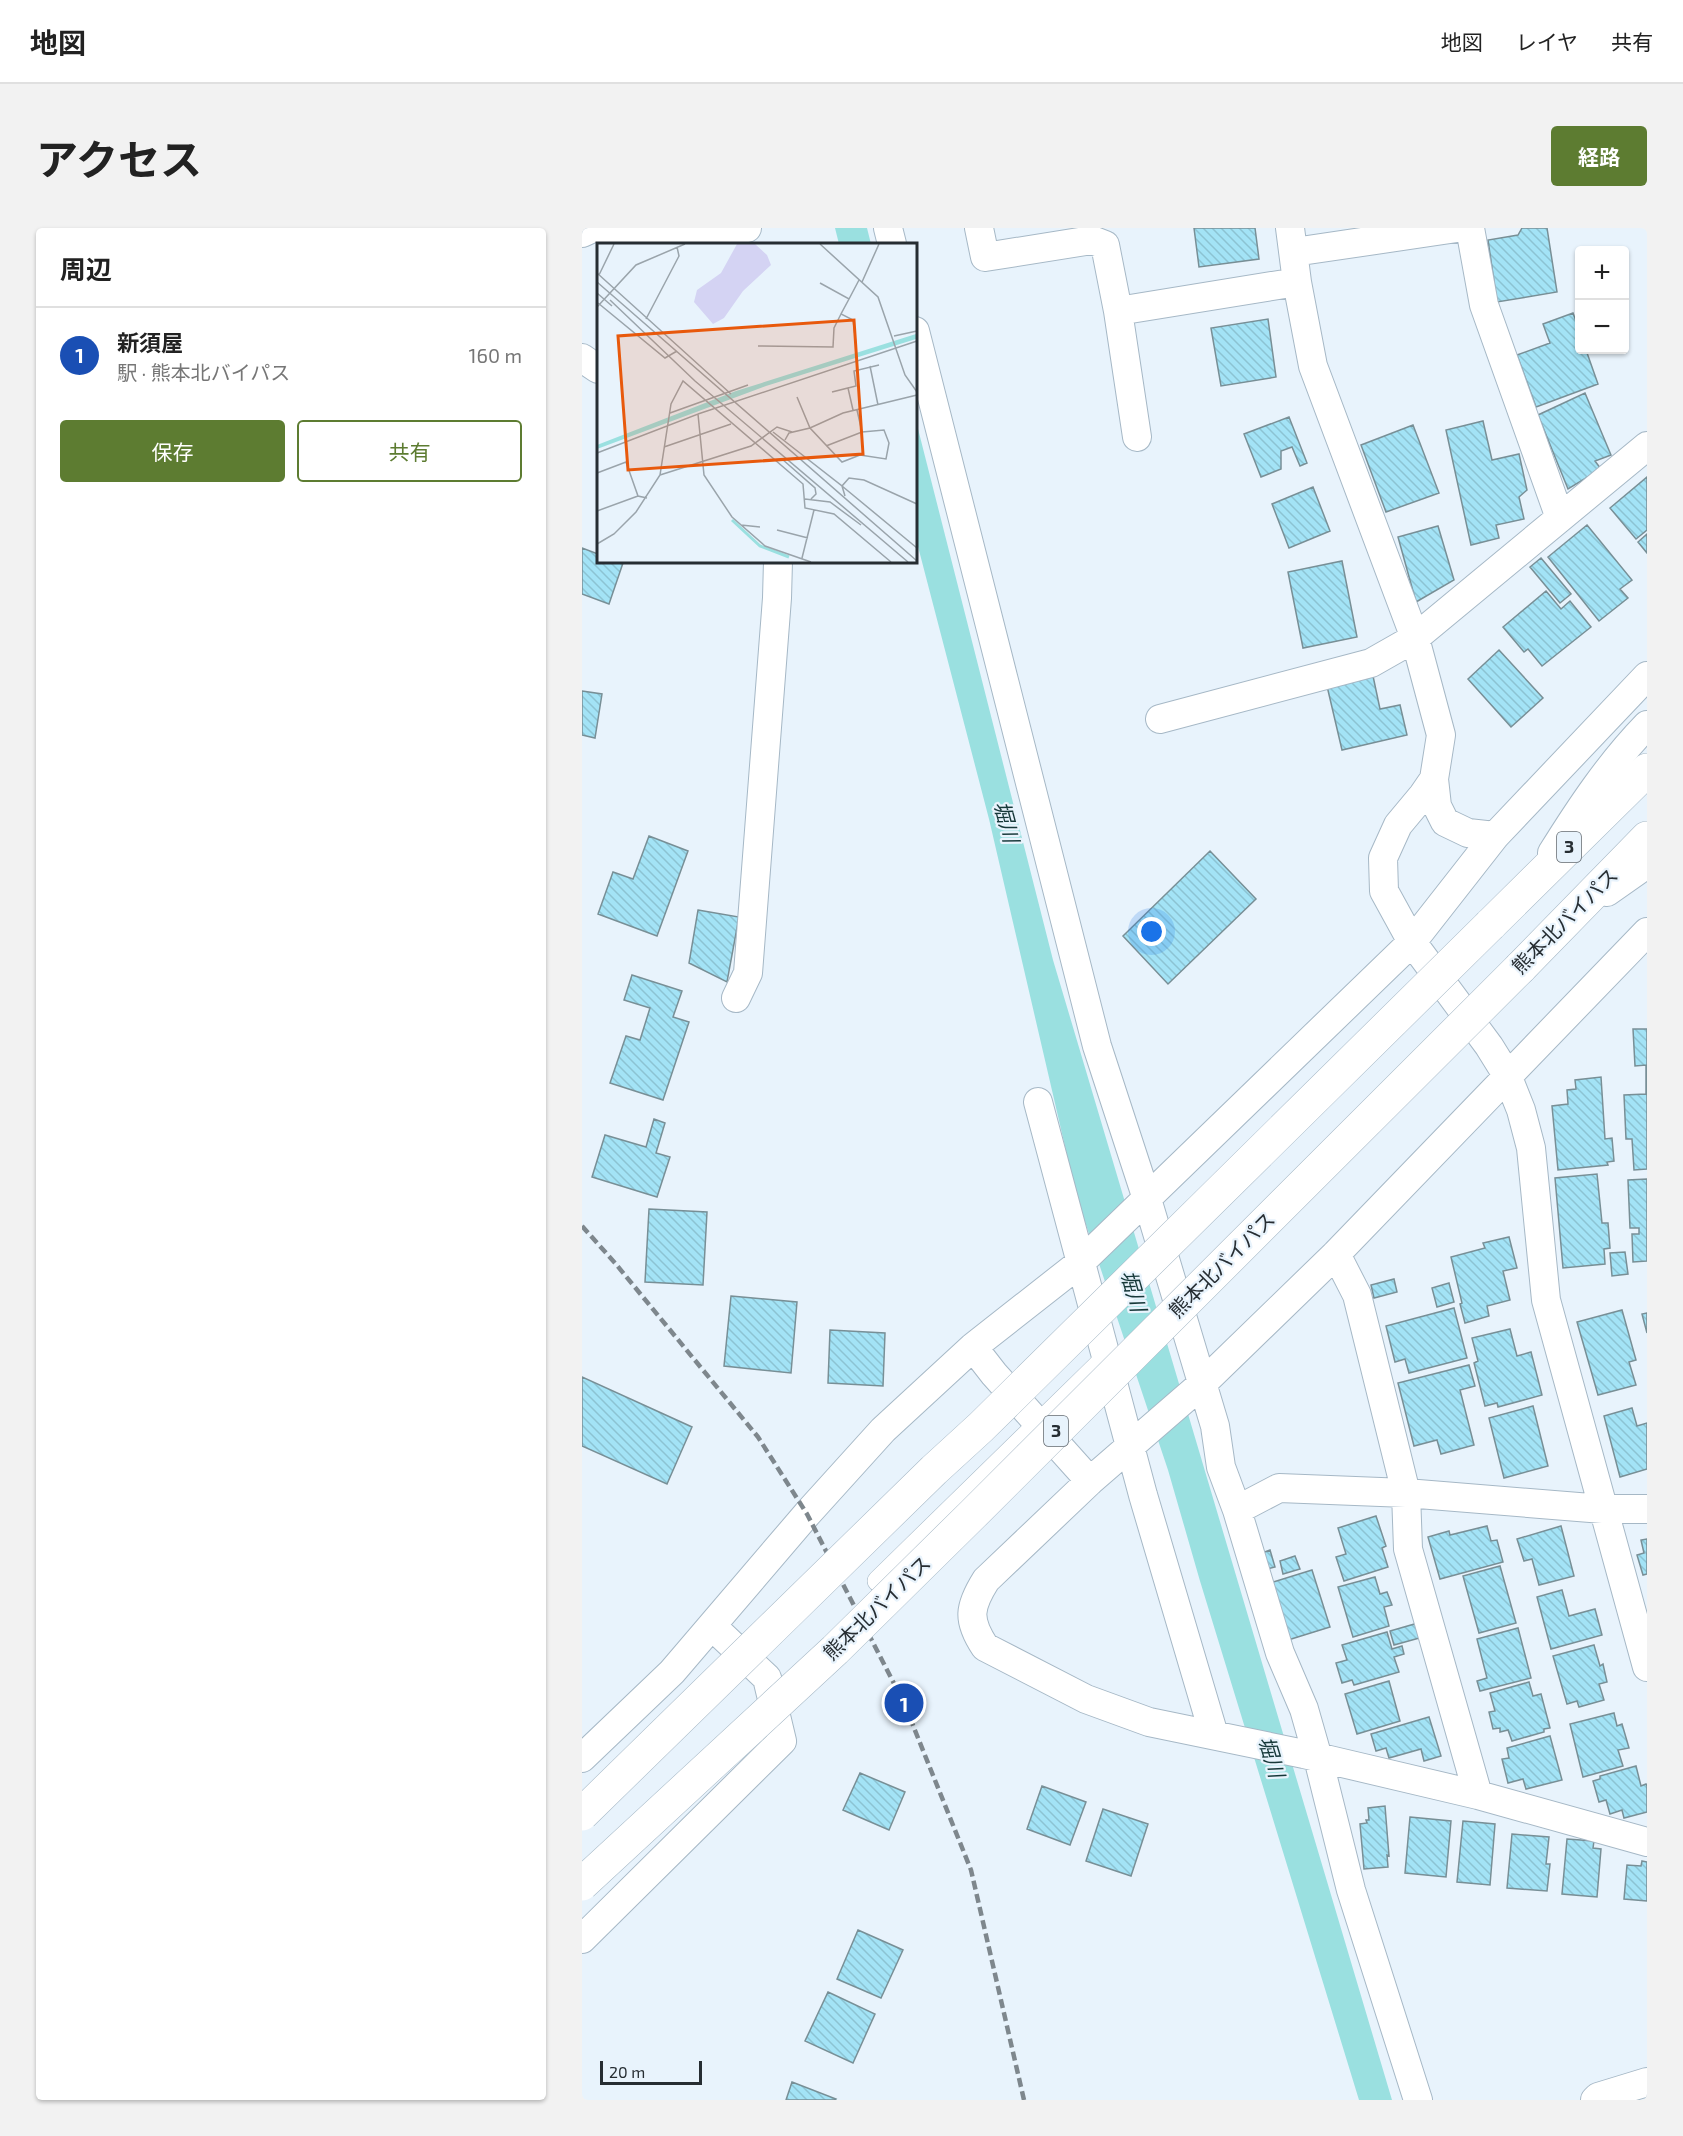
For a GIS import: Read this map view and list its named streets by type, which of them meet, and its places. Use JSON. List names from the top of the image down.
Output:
{
  "streets": {
    "highway": ["3", "熊本北バイパス"]
  },
  "water": ["堀川"],
  "scale_bar": "20 m",
  "page": {
    "header": "地図",
    "nav": ["地図", "レイヤ", "共有"],
    "title": "アクセス",
    "buttons": [
      "経路",
      ["保存", "共有"]
    ],
    "heading": "周辺",
    "map_buttons": ["+", "−"],
    "list": [
      {
        "mark": "1",
        "name": "新須屋",
        "note": "駅 · 熊本北バイパス",
        "value": "160 m"
      }
    ],
    "pins": "1",
    "scale": "20 m"
  }
}
